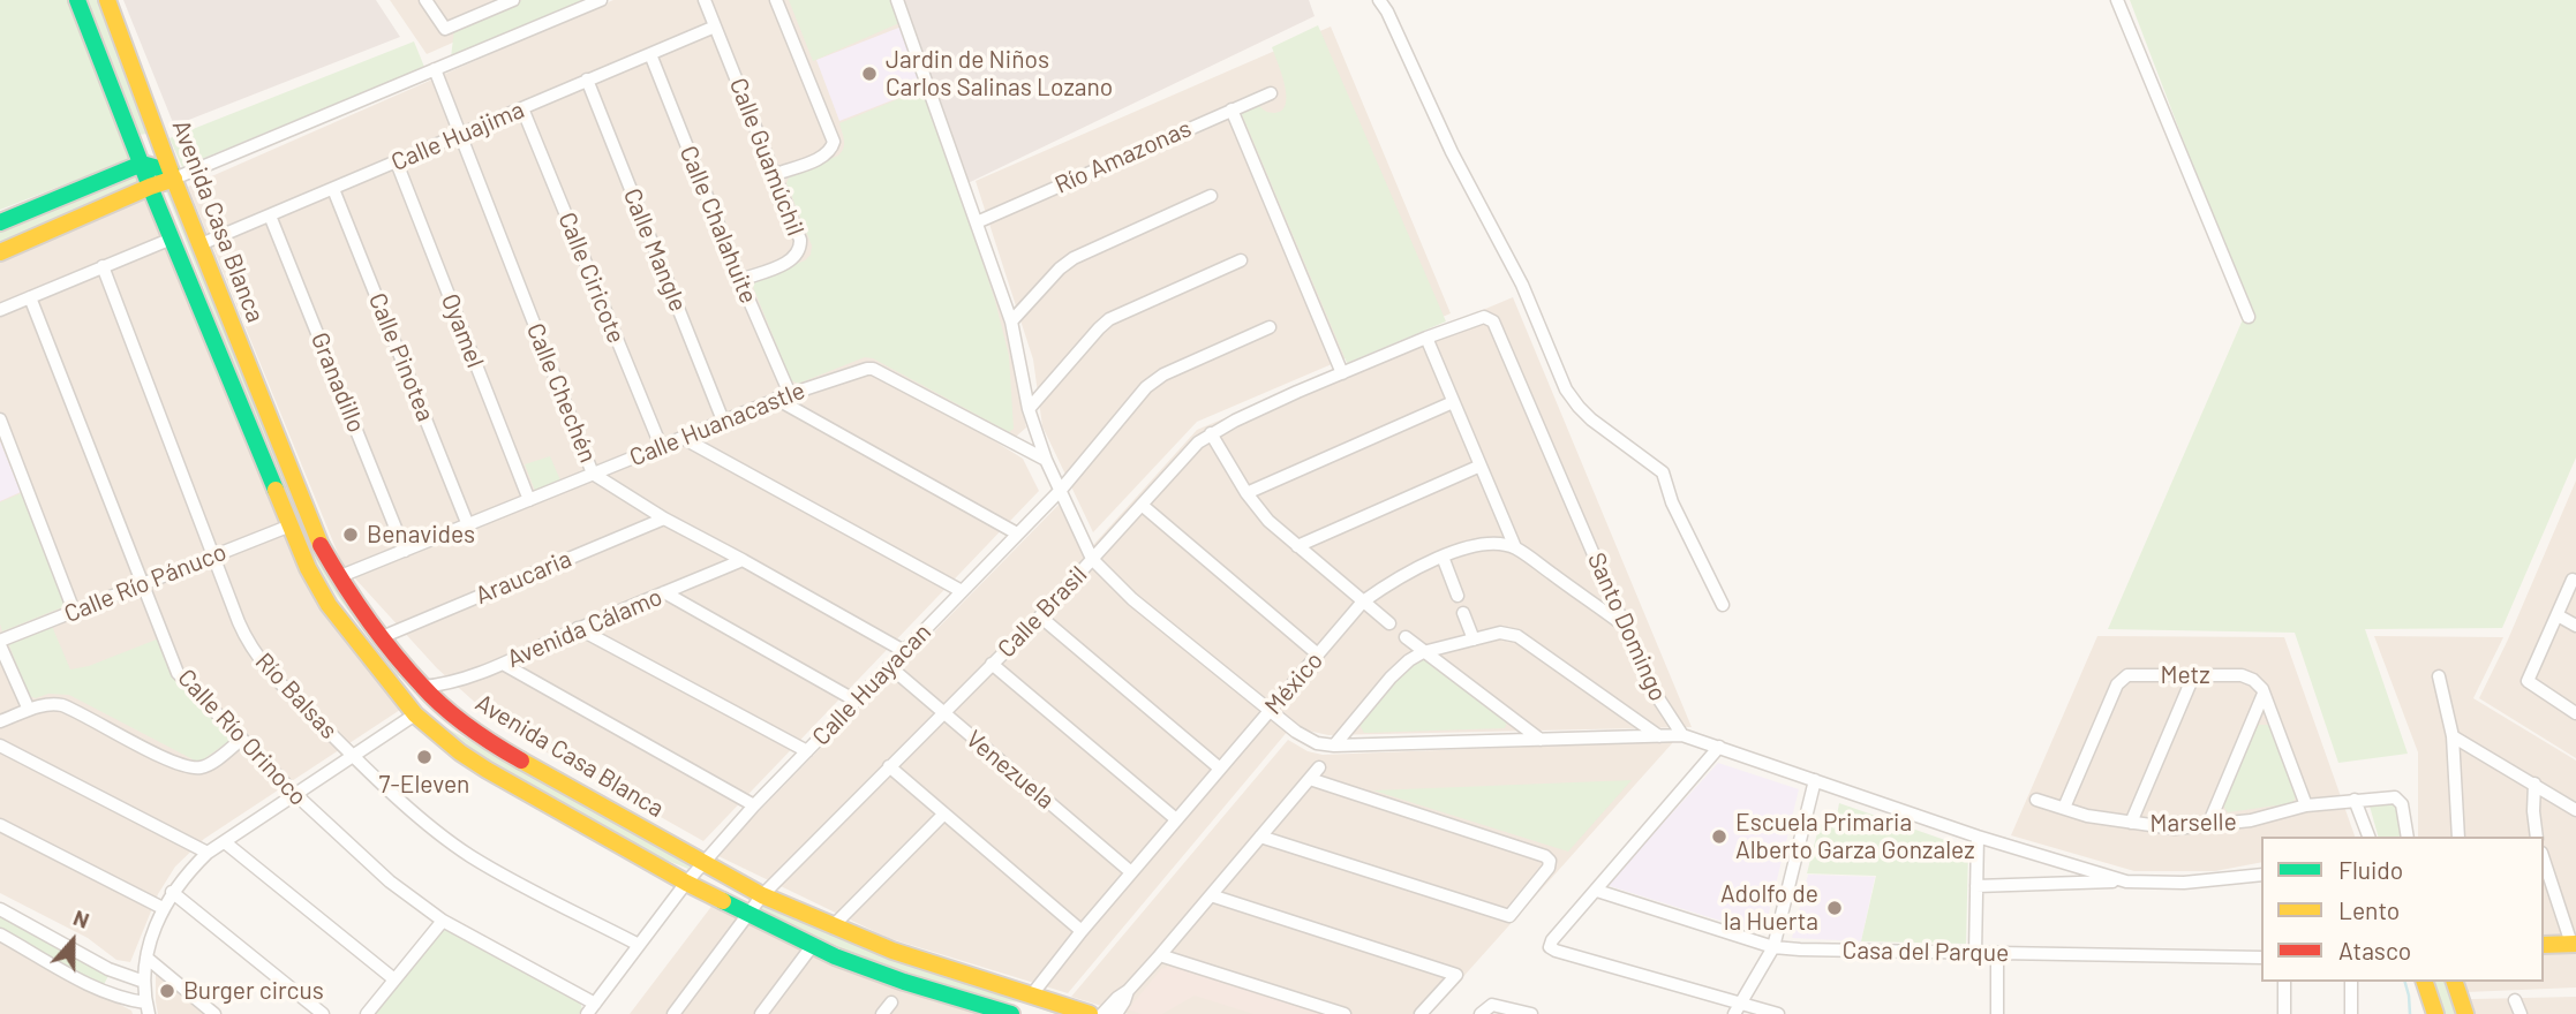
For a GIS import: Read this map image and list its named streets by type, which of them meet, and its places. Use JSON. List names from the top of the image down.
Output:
{
  "streets": {
    "street": [
      "Calle Huajima",
      "Calle Guamúchil",
      "Río Amazonas",
      "Avenida Casa Blanca",
      "Calle Chalahuite",
      "Calle Mangle",
      "Calle Ciricote",
      "Oyamel",
      "Calle Pinotea",
      "Granadillo",
      "Calle Chechén",
      "Calle Huanacastle",
      "Araucaria",
      "Calle Río Pánuco",
      "Calle Brasil",
      "Santo Domingo",
      "Avenida Cálamo",
      "Metz",
      "México",
      "Calle Huayacan",
      "Río Balsas",
      "Calle Río Orinoco",
      "Venezuela",
      "Marselle",
      "Casa del Parque"
    ]
  },
  "crossings": [
    ["Calle Huajima", "Calle Guamúchil"],
    ["Calle Huajima", "Avenida Casa Blanca"],
    ["Calle Huajima", "Calle Chalahuite"],
    ["Calle Huajima", "Calle Mangle"],
    ["Calle Huajima", "Calle Ciricote"],
    ["Calle Huajima", "Oyamel"],
    ["Calle Huajima", "Calle Pinotea"],
    ["Calle Huajima", "Granadillo"],
    ["Calle Huajima", "Calle Chechén"],
    ["Calle Guamúchil", "Calle Chalahuite"],
    ["Avenida Casa Blanca", "Calle Huanacastle"],
    ["Avenida Casa Blanca", "Araucaria"],
    ["Avenida Casa Blanca", "Calle Río Pánuco"],
    ["Avenida Casa Blanca", "Calle Brasil"],
    ["Avenida Casa Blanca", "Avenida Cálamo"],
    ["Avenida Casa Blanca", "México"],
    ["Avenida Casa Blanca", "Calle Huayacan"],
    ["Calle Chalahuite", "Calle Huanacastle"],
    ["Calle Mangle", "Calle Huanacastle"],
    ["Calle Ciricote", "Calle Huanacastle"],
    ["Oyamel", "Calle Huanacastle"],
    ["Calle Pinotea", "Calle Huanacastle"],
    ["Granadillo", "Calle Huanacastle"],
    ["Calle Chechén", "Calle Huanacastle"],
    ["Calle Chechén", "Araucaria"],
    ["Calle Chechén", "Avenida Cálamo"],
    ["Calle Chechén", "Calle Huayacan"],
    ["Calle Río Pánuco", "Río Balsas"],
    ["Calle Río Pánuco", "Calle Río Orinoco"],
    ["Calle Brasil", "Santo Domingo"],
    ["Calle Brasil", "Venezuela"],
    ["Metz", "Marselle"],
    ["México", "Venezuela"],
    ["Calle Huayacan", "Río Balsas"],
    ["Calle Huayacan", "Calle Río Orinoco"],
    ["Calle Huayacan", "Venezuela"]
  ],
  "places": [
    "Jardin de Niños Carlos Salinas Lozano",
    "Benavides",
    "7-Eleven",
    "Escuela Primaria Alberto Garza Gonzalez",
    "Adolfo de la Huerta",
    "Burger circus"
  ],
  "legend": ["Fluido", "Lento", "Atasco"],
  "north": "top"
}
